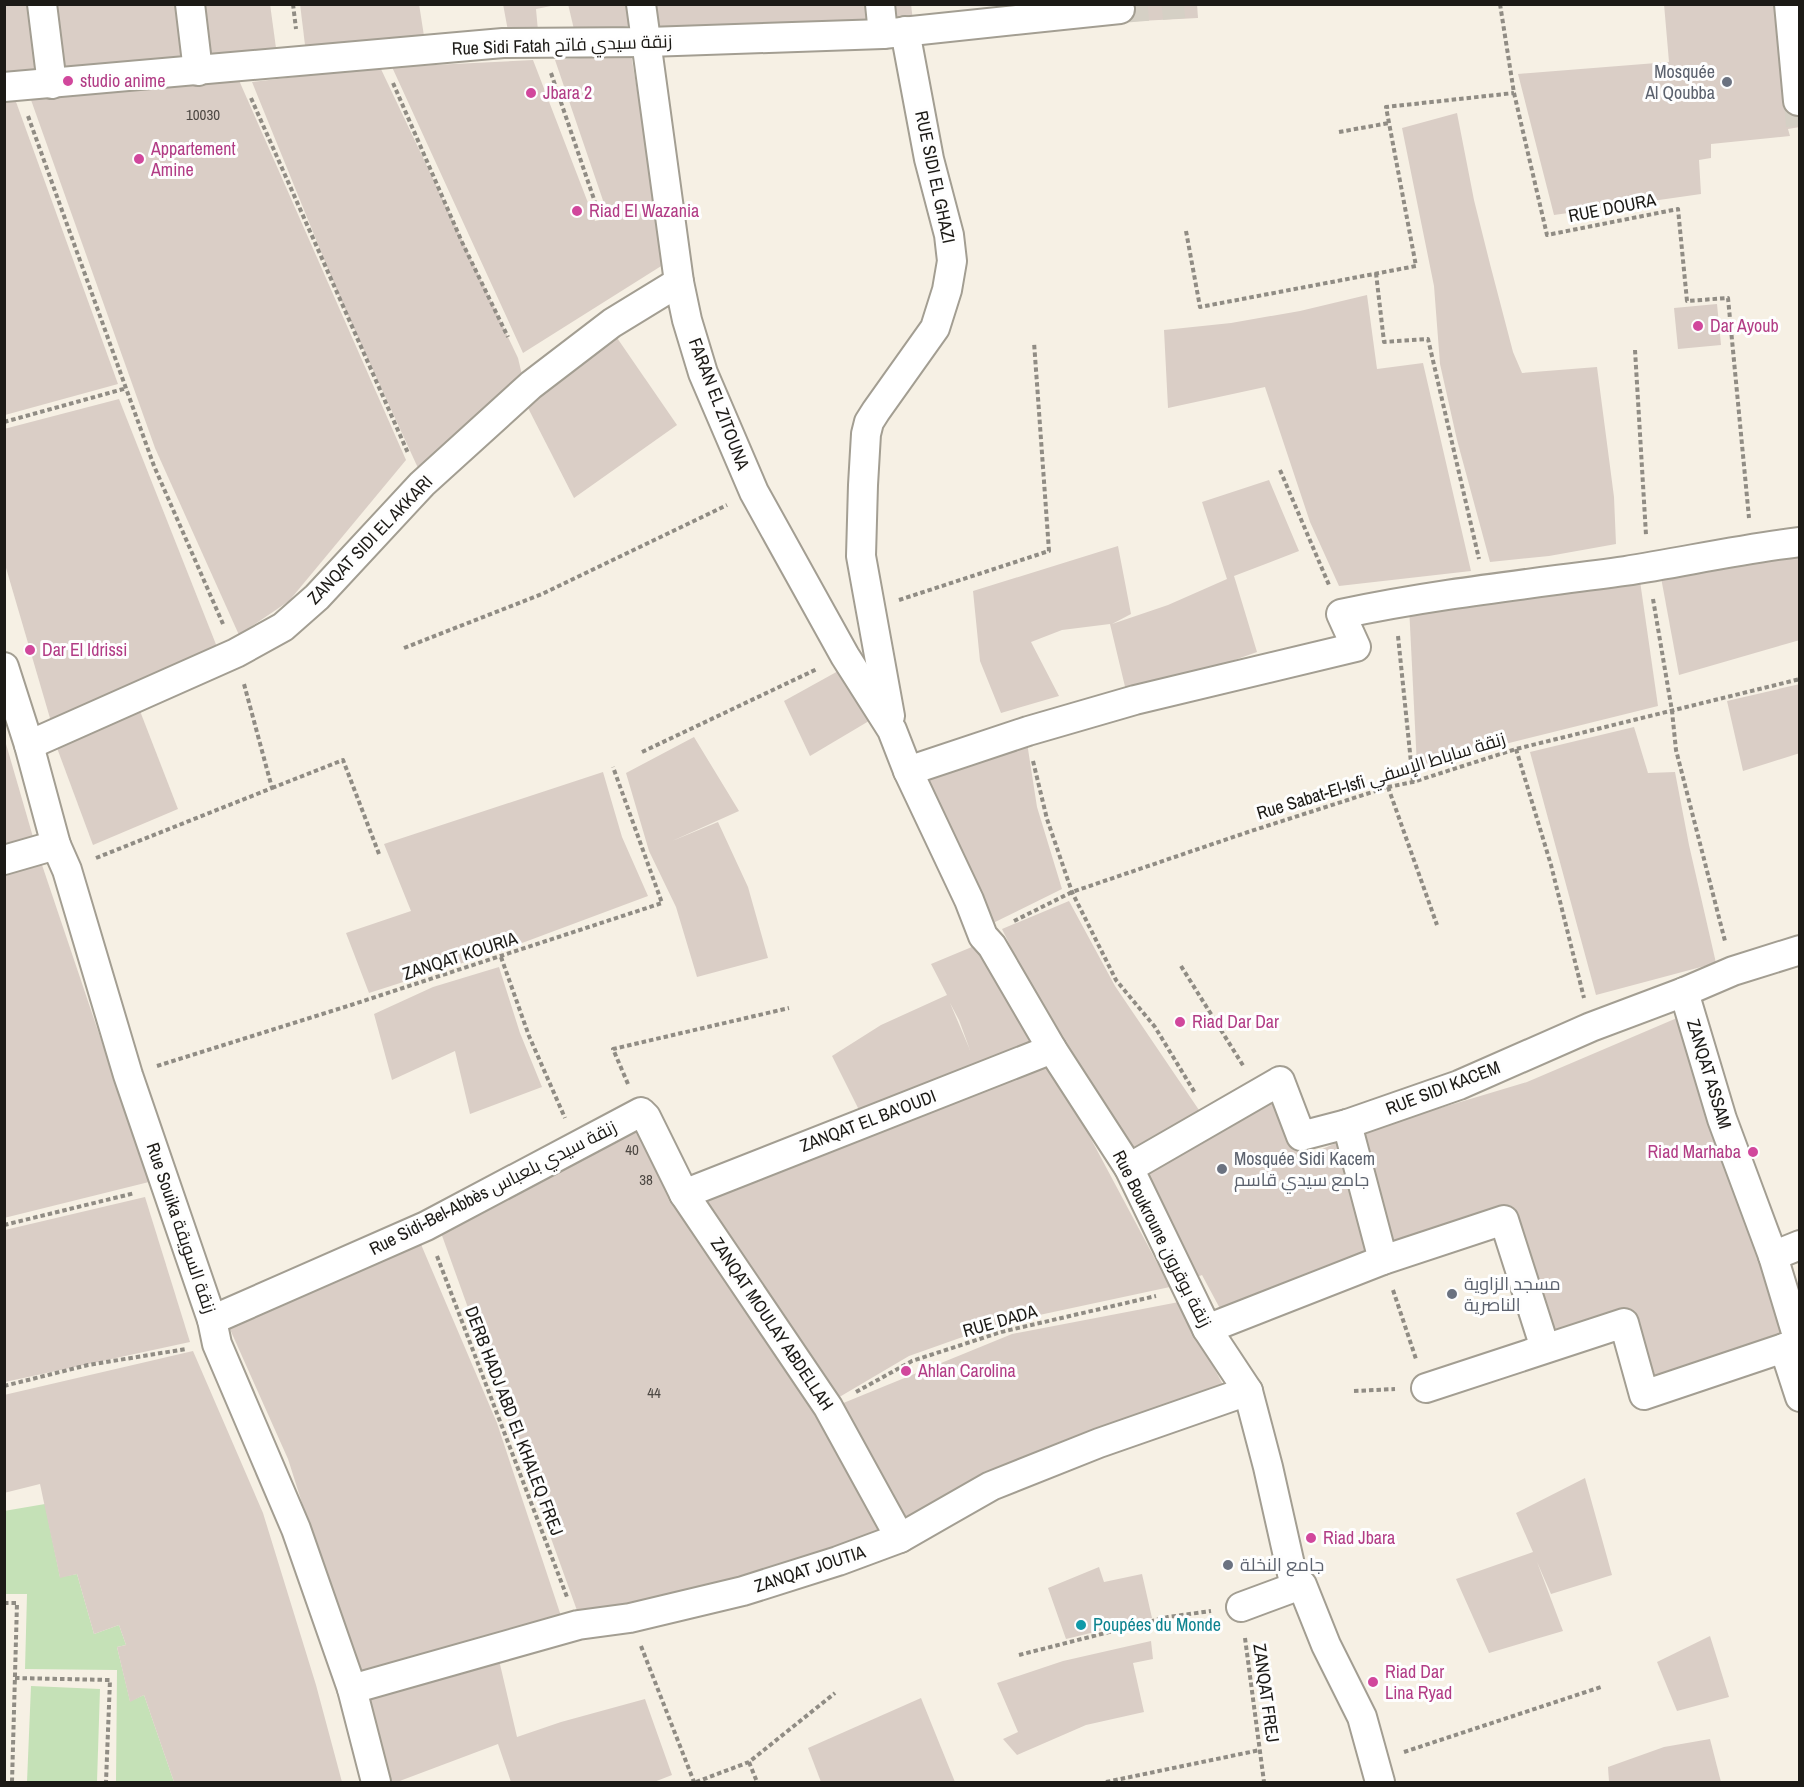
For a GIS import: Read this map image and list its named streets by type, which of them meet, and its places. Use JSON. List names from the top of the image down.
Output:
{
  "streets": {
    "street": [
      "Rue Sidi Fatah زنقة سيدي فاتح",
      "RUE SIDI EL GHAZI",
      "FARAN EL ZITOUNA",
      "ZANQAT SIDI EL AKKARI",
      "ZANQAT ASSAM",
      "RUE SIDI KACEM",
      "ZANQAT EL BA'OUDI",
      "Rue Sidi-Bel-Abbès زنقة سيدي بلعباس",
      "Rue Souika زنقة السويقة",
      "Rue Boukroune زنقة بوقرون",
      "ZANQAT MOULAY ABDELLAH",
      "ZANQAT JOUTIA"
    ],
    "path": [
      "RUE DOURA",
      "Rue Sabat-El-Isfi زنقة ساباط الإسفي",
      "ZANQAT KOURIA",
      "RUE DADA",
      "DERB HADJ ABD EL KHALEQ FREJ",
      "ZANQAT FREJ"
    ]
  },
  "crossings": [
    ["Rue Sidi Fatah زنقة سيدي فاتح", "RUE SIDI EL GHAZI"],
    ["Rue Sidi Fatah زنقة سيدي فاتح", "FARAN EL ZITOUNA"],
    ["RUE SIDI EL GHAZI", "FARAN EL ZITOUNA"],
    ["RUE SIDI EL GHAZI", "Rue Boukroune زنقة بوقرون"],
    ["FARAN EL ZITOUNA", "ZANQAT SIDI EL AKKARI"],
    ["FARAN EL ZITOUNA", "Rue Boukroune زنقة بوقرون"],
    ["ZANQAT SIDI EL AKKARI", "Rue Souika زنقة السويقة"],
    ["Rue Sabat-El-Isfi زنقة ساباط الإسفي", "Rue Boukroune زنقة بوقرون"],
    ["ZANQAT KOURIA", "Rue Souika زنقة السويقة"],
    ["ZANQAT ASSAM", "RUE SIDI KACEM"],
    ["RUE SIDI KACEM", "Rue Boukroune زنقة بوقرون"],
    ["ZANQAT EL BA'OUDI", "Rue Boukroune زنقة بوقرون"],
    ["ZANQAT EL BA'OUDI", "ZANQAT MOULAY ABDELLAH"],
    ["Rue Sidi-Bel-Abbès زنقة سيدي بلعباس", "Rue Souika زنقة السويقة"],
    ["Rue Sidi-Bel-Abbès زنقة سيدي بلعباس", "ZANQAT MOULAY ABDELLAH"],
    ["Rue Sidi-Bel-Abbès زنقة سيدي بلعباس", "DERB HADJ ABD EL KHALEQ FREJ"],
    ["Rue Souika زنقة السويقة", "ZANQAT JOUTIA"],
    ["Rue Boukroune زنقة بوقرون", "RUE DADA"],
    ["Rue Boukroune زنقة بوقرون", "ZANQAT JOUTIA"],
    ["RUE DADA", "ZANQAT MOULAY ABDELLAH"],
    ["ZANQAT MOULAY ABDELLAH", "ZANQAT JOUTIA"],
    ["DERB HADJ ABD EL KHALEQ FREJ", "ZANQAT JOUTIA"]
  ],
  "places": [
    "studio anime",
    "Mosquée Al Qoubba",
    "Jbara 2",
    "Appartement Amine",
    "Riad El Wazania",
    "Dar Ayoub",
    "Dar El Idrissi",
    "Riad Dar Dar",
    "Riad Marhaba",
    "Mosquée Sidi Kacem جامع سيدي قاسم",
    "مسجد الزاوية الناصرية",
    "Ahlan Carolina",
    "Riad Jbara",
    "جامع النخلة",
    "Poupées du Monde",
    "Riad Dar Lina Ryad"
  ],
  "house_numbers": [
    "10030",
    "40",
    "38",
    "44"
  ]
}
